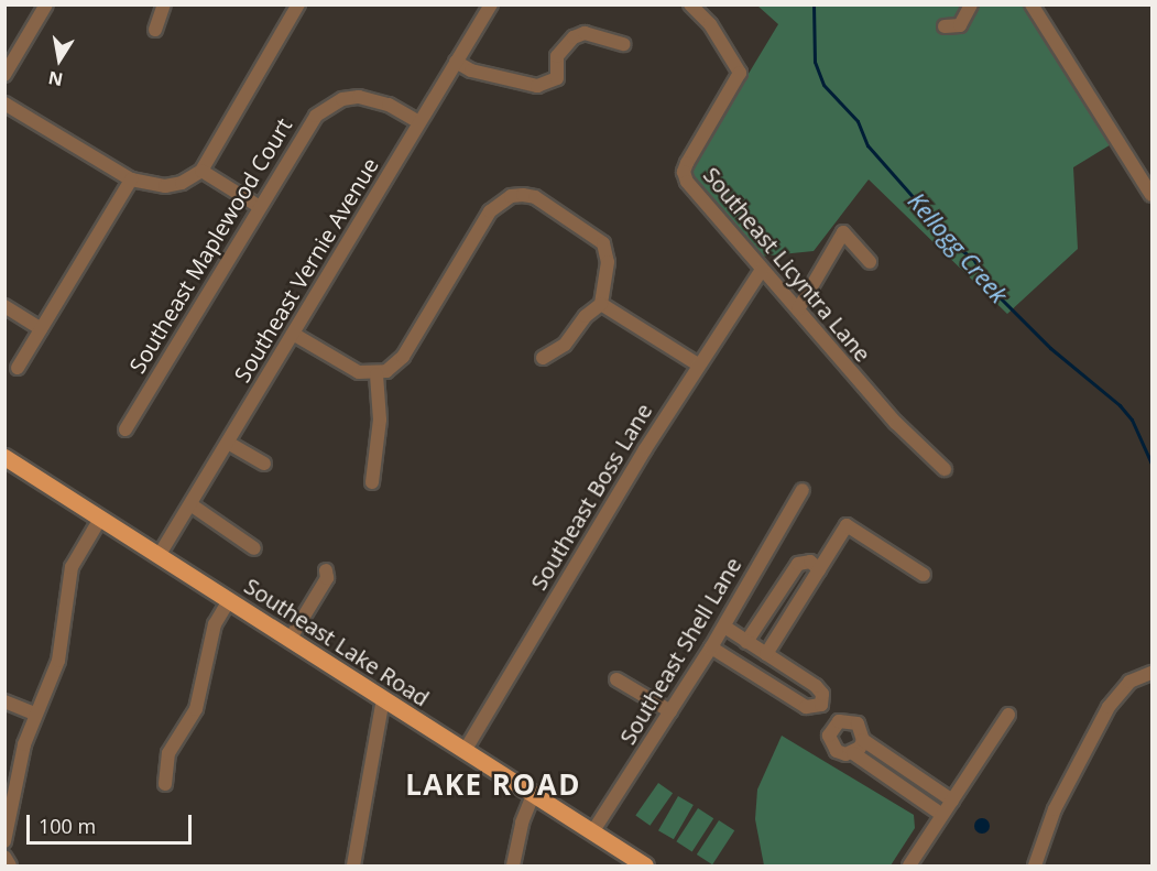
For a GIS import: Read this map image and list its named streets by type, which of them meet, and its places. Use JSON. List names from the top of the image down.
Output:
{
  "streets": {
    "main road": ["Southeast Lake Road"],
    "street": [
      "Southeast Maplewood Court",
      "Southeast Licyntra Lane",
      "Southeast Vernie Avenue",
      "Southeast Boss Lane",
      "Southeast Shell Lane"
    ]
  },
  "crossings": [
    ["Southeast Maplewood Court", "Southeast Vernie Avenue"],
    ["Southeast Licyntra Lane", "Southeast Boss Lane"],
    ["Southeast Vernie Avenue", "Southeast Lake Road"],
    ["Southeast Boss Lane", "Southeast Lake Road"],
    ["Southeast Lake Road", "Southeast Shell Lane"]
  ],
  "districts": ["LAKE ROAD"],
  "water": ["Kellogg Creek"],
  "scale_bar": "100 m",
  "north": "bottom"
}
